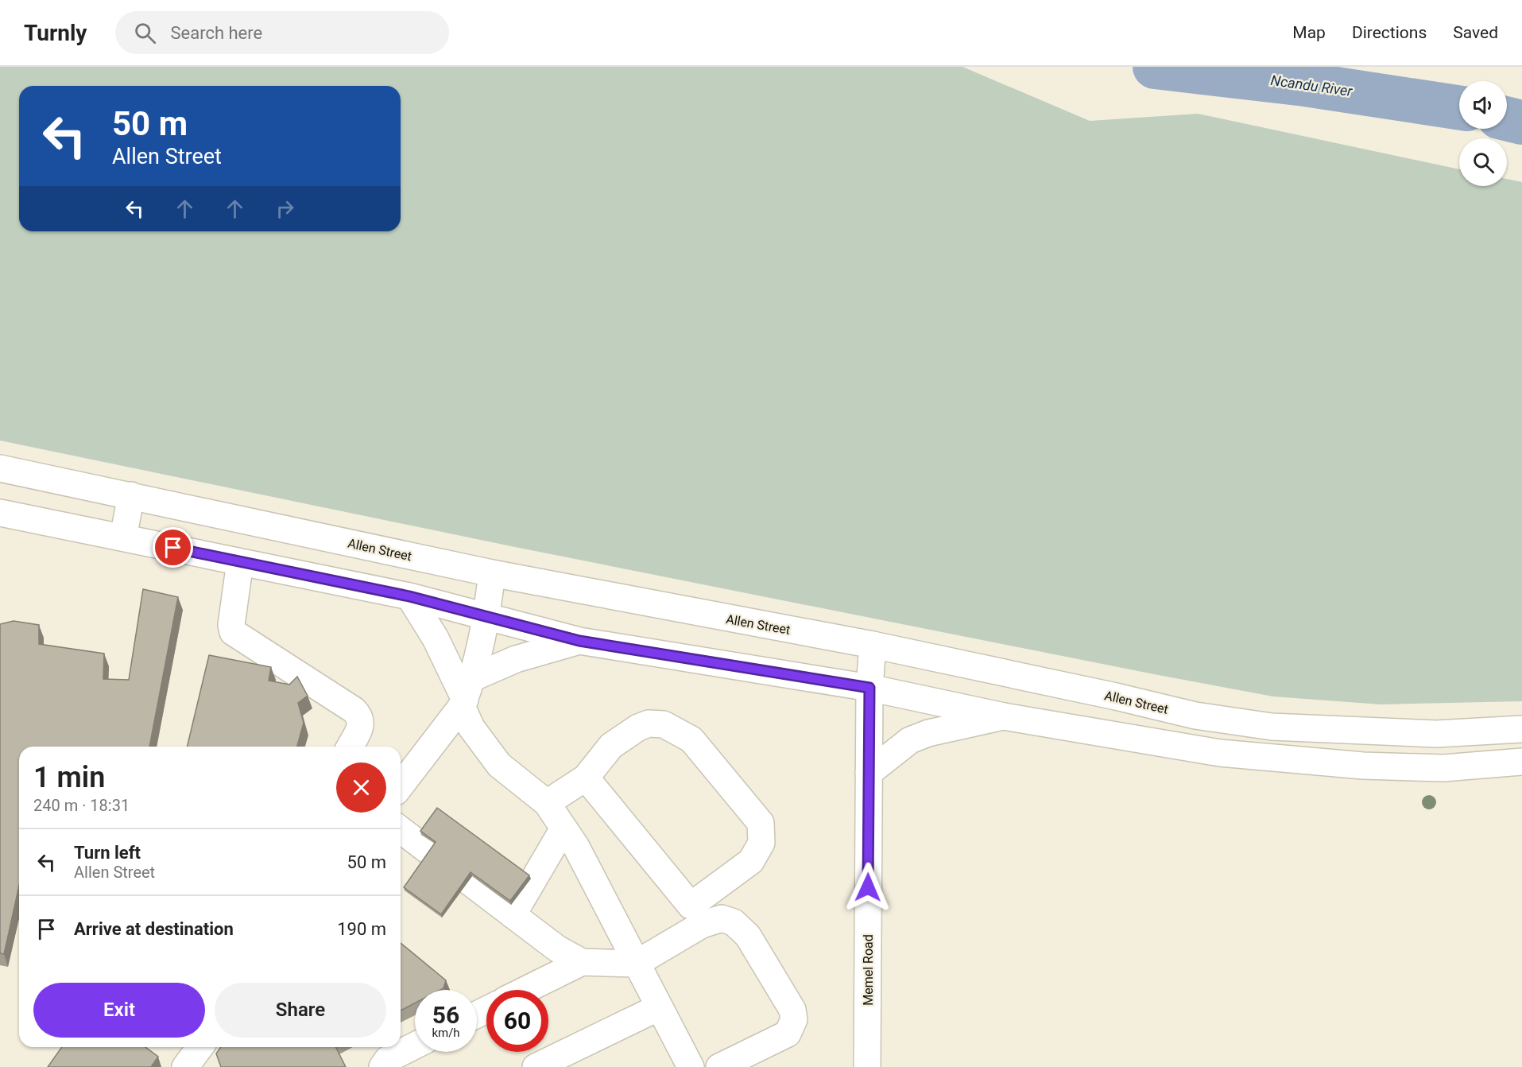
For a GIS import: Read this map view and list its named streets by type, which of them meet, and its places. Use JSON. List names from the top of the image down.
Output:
{
  "streets": {
    "main road": ["Allen Street", "Memel Road"]
  },
  "crossings": [
    ["Allen Street", "Memel Road"]
  ],
  "water": ["Ncandu River"],
  "page": {
    "header": "Turnly",
    "search": "Search here",
    "nav": ["Map", "Directions", "Saved"],
    "turn": ["50 m", "Allen Street"],
    "heading": ["1 min", "240 m · 18:31"],
    "list": [
      {
        "name": "Turn left",
        "note": "Allen Street",
        "value": "50 m"
      },
      {
        "name": "Arrive at destination",
        "value": "190 m"
      }
    ],
    "buttons": ["Exit", "Share"],
    "speed": "56 km/h",
    "limit": "60"
  }
}
